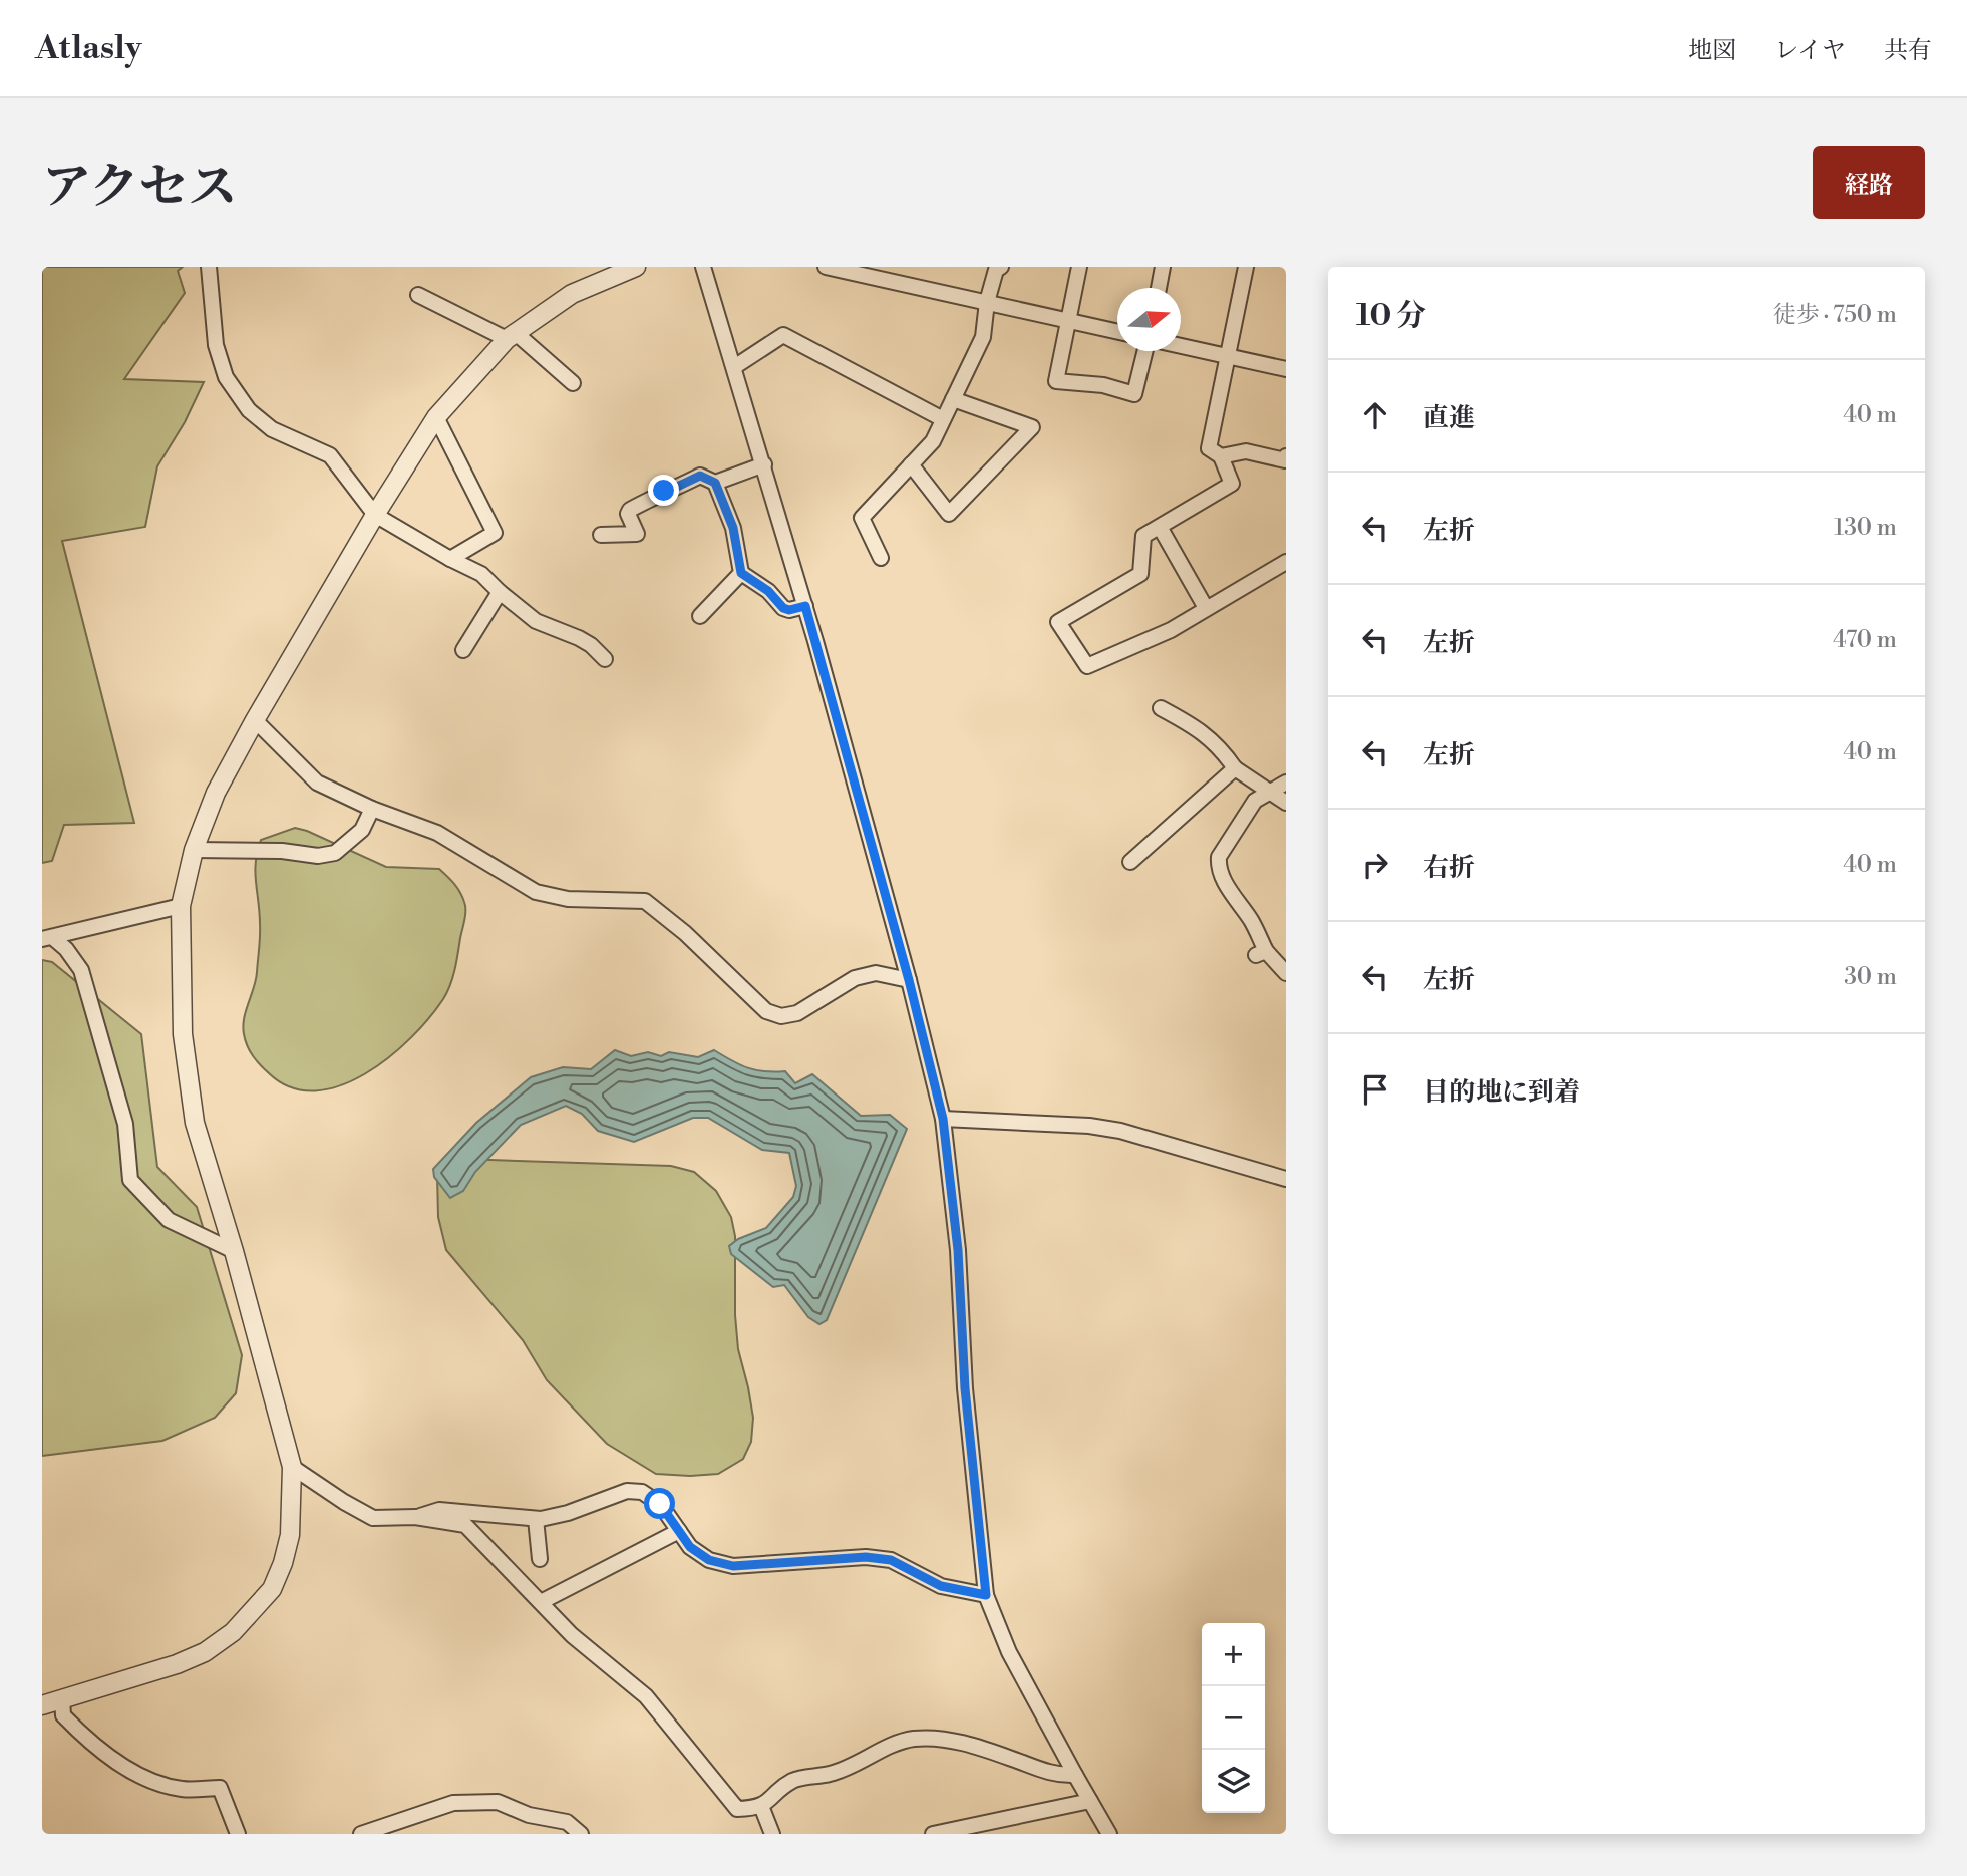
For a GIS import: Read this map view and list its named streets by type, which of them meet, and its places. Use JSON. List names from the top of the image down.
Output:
{
  "north": "right",
  "page": {
    "header": "Atlasly",
    "nav": ["地図", "レイヤ", "共有"],
    "title": "アクセス",
    "buttons": "経路",
    "heading": ["10 分", "徒歩 · 750 m"],
    "list": [
      ["直進", "40 m"],
      ["左折", "130 m"],
      ["左折", "470 m"],
      ["左折", "40 m"],
      ["右折", "40 m"],
      ["左折", "30 m"],
      "目的地に到着"
    ],
    "map_buttons": ["+", "−"]
  }
}
